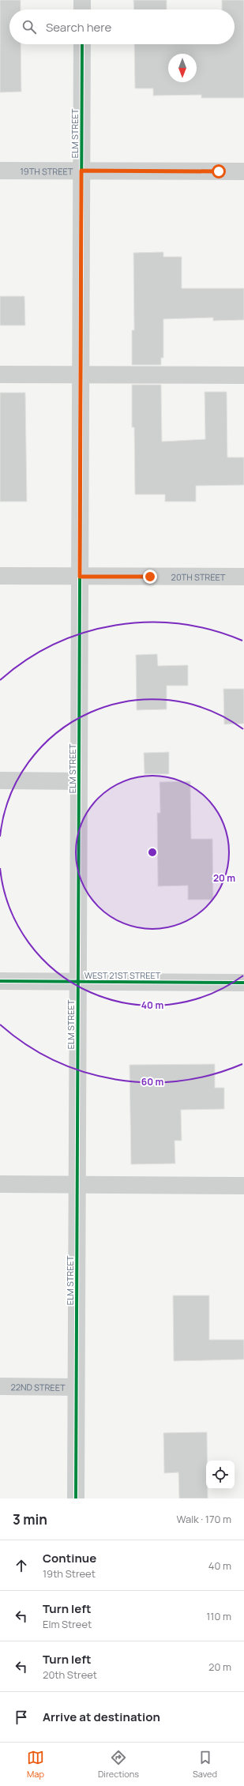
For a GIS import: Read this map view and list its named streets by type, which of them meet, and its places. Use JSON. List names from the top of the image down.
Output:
{
  "streets": {
    "street": [
      "ELM STREET",
      "19TH STREET",
      "20TH STREET",
      "WEST 21ST STREET",
      "22ND STREET"
    ]
  },
  "crossings": [
    ["ELM STREET", "19TH STREET"],
    ["ELM STREET", "20TH STREET"],
    ["ELM STREET", "WEST 21ST STREET"],
    ["ELM STREET", "22ND STREET"]
  ],
  "north": "bottom",
  "page": {
    "search": "Search here",
    "heading": ["3 min", "Walk · 170 m"],
    "list": [
      ["Continue", "19th Street", "40 m"],
      ["Turn left", "Elm Street", "110 m"],
      ["Turn left", "20th Street", "20 m"],
      "Arrive at destination"
    ],
    "nav": ["Map", "Directions", "Saved"]
  },
  "rings": ["20 m", "40 m", "60 m"]
}
